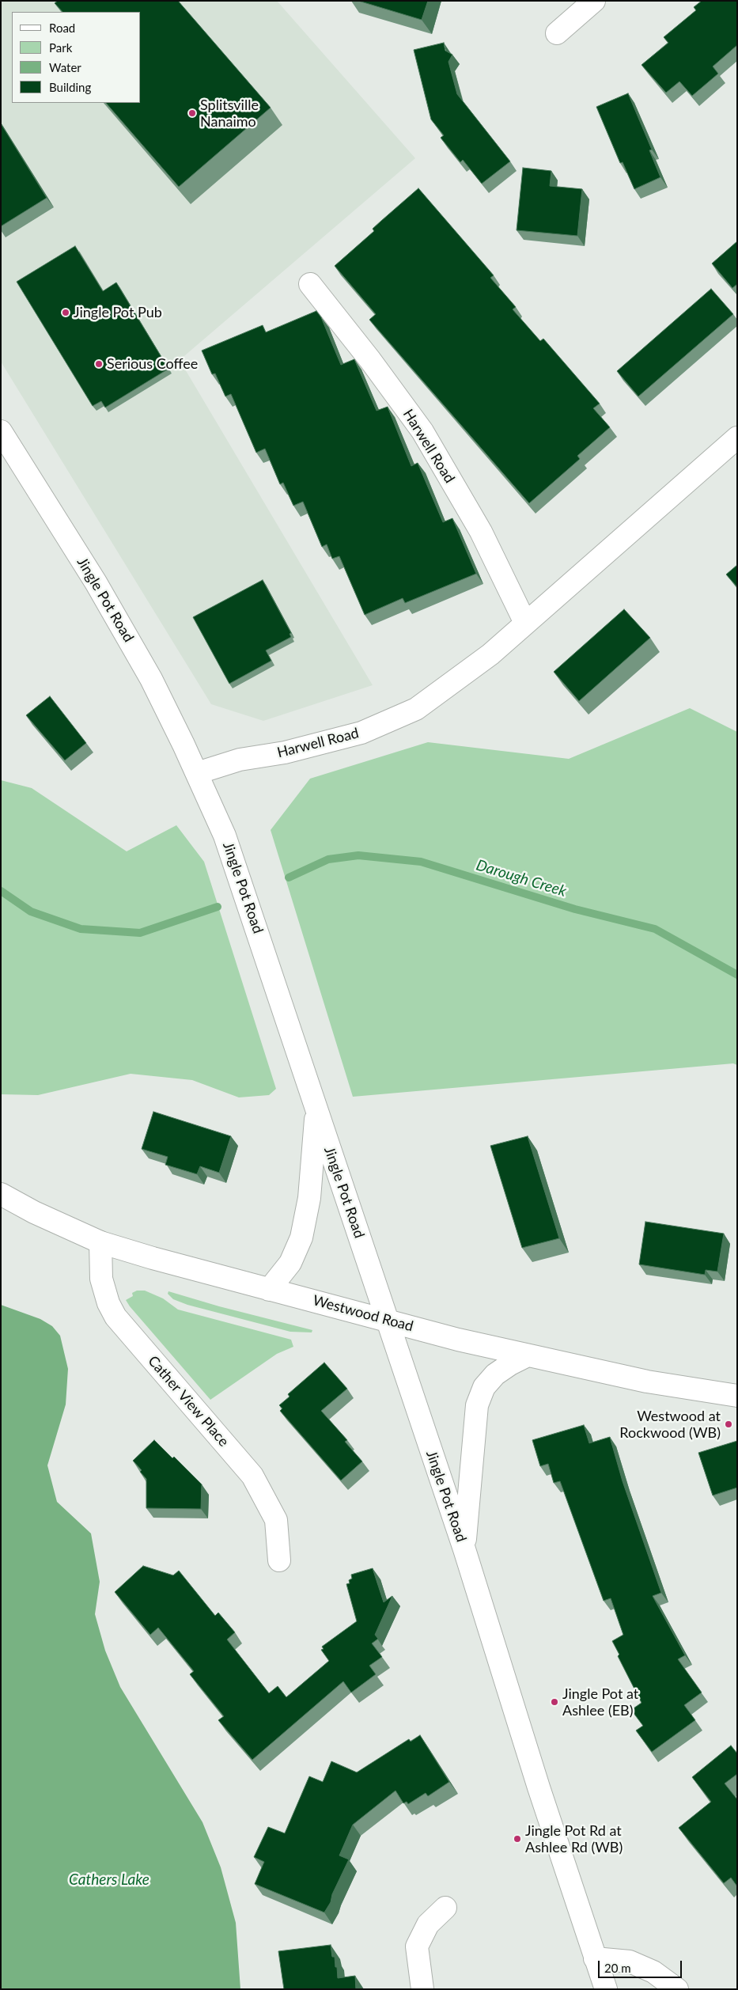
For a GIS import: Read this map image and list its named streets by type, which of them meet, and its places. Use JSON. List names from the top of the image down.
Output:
{
  "streets": {
    "street": [
      "Harwell Road",
      "Jingle Pot Road",
      "Westwood Road",
      "Cather View Place"
    ]
  },
  "crossings": [
    ["Harwell Road", "Jingle Pot Road"],
    ["Jingle Pot Road", "Westwood Road"],
    ["Westwood Road", "Cather View Place"]
  ],
  "water": ["Darough Creek", "Cathers Lake"],
  "places": [
    "Splitsville Nanaimo",
    "Jingle Pot Pub",
    "Serious Coffee",
    "Westwood at Rockwood (WB)",
    "Jingle Pot at Ashlee (EB)",
    "Jingle Pot Rd at Ashlee Rd (WB)"
  ],
  "legend": [
    "Road",
    "Park",
    "Water",
    "Building"
  ],
  "scale_bar": "20 m"
}
